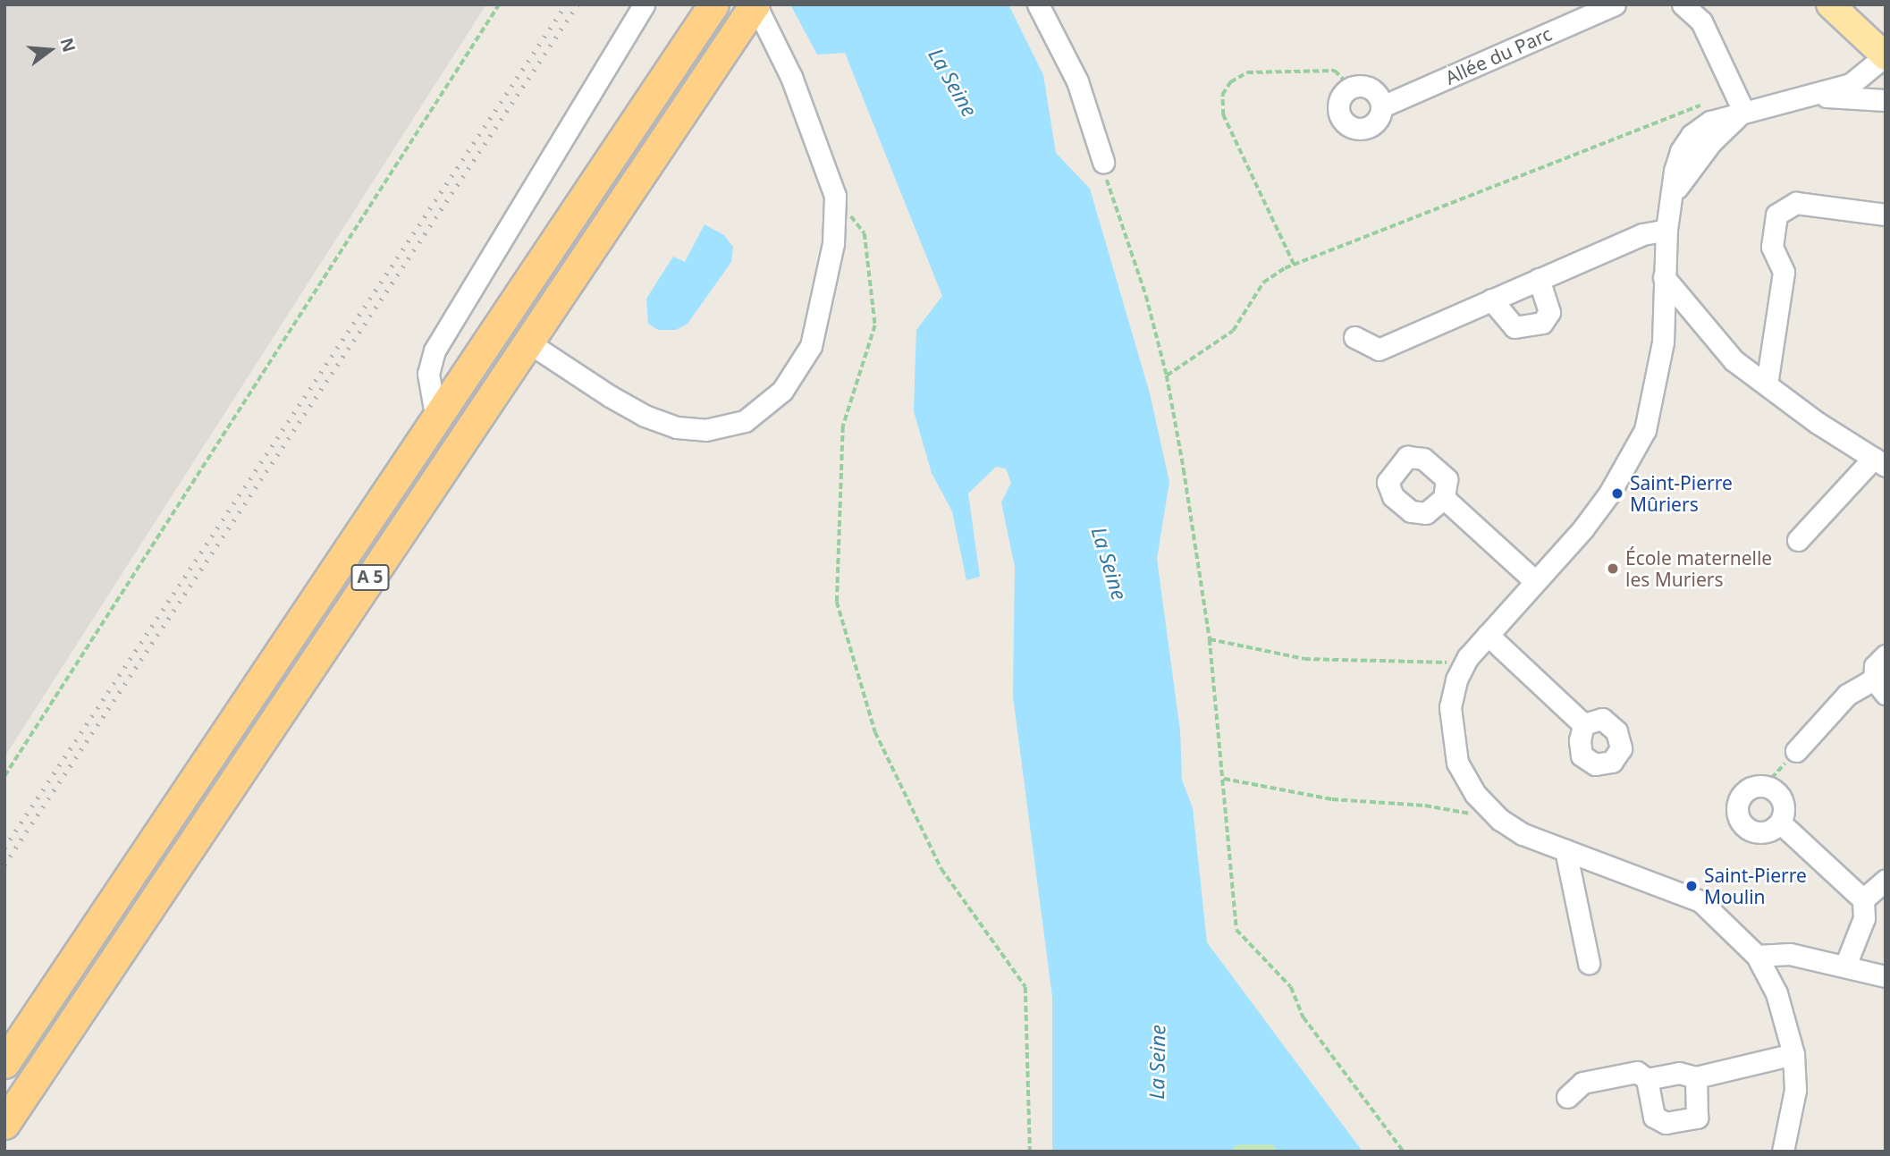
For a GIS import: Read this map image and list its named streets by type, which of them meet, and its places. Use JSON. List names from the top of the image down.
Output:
{
  "streets": {
    "highway": ["A 5"],
    "street": ["Allée du Parc"]
  },
  "water": ["La Seine"],
  "places": ["Saint-Pierre Mûriers", "École maternelle les Muriers", "Saint-Pierre Moulin"],
  "north": "right"
}
